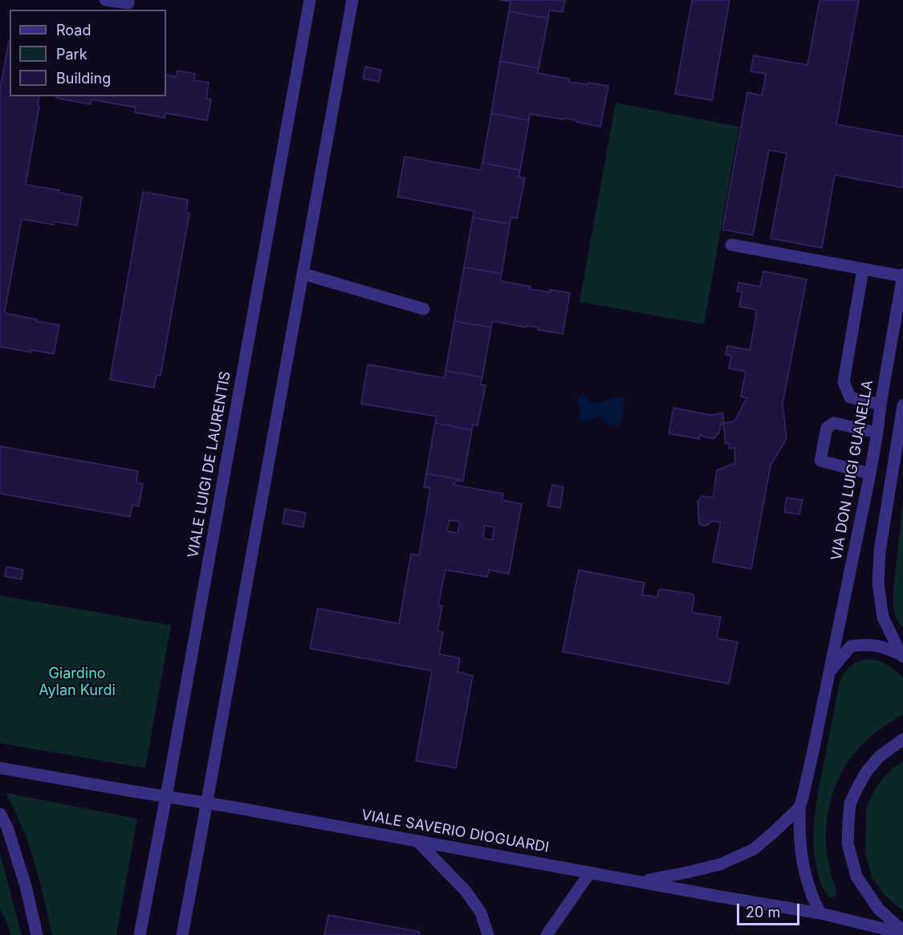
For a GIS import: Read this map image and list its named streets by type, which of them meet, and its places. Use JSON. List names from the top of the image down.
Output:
{
  "streets": {
    "street": ["VIALE LUIGI DE LAURENTIS", "VIA DON LUIGI GUANELLA", "VIALE SAVERIO DIOGUARDI"]
  },
  "crossings": [
    ["VIALE LUIGI DE LAURENTIS", "VIALE SAVERIO DIOGUARDI"],
    ["VIA DON LUIGI GUANELLA", "VIALE SAVERIO DIOGUARDI"]
  ],
  "parks": ["Giardino Aylan Kurdi"],
  "legend": ["Road", "Park", "Building"],
  "scale_bar": "20 m"
}
